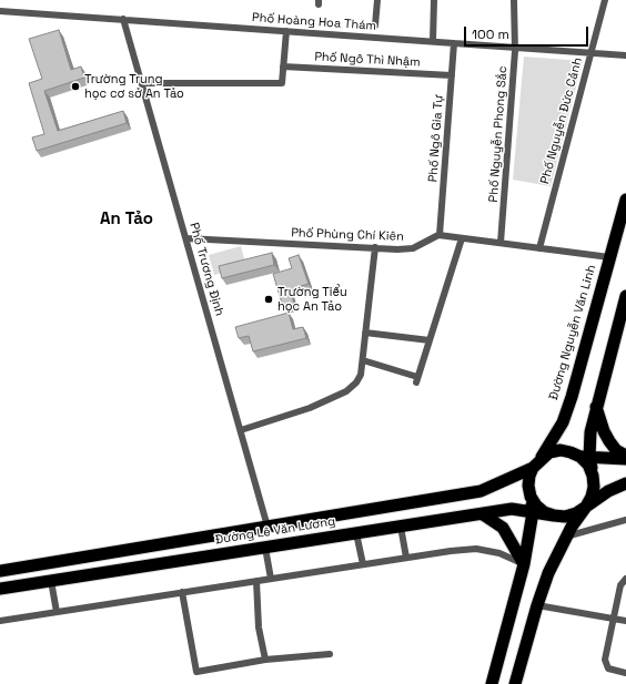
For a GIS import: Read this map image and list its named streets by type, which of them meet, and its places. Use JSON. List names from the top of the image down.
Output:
{
  "streets": {
    "highway": ["Đường Nguyễn Văn Linh", "Đường Lê Văn Lương"],
    "street": [
      "Phố Hoàng Hoa Thám",
      "Phố Ngô Thì Nhậm",
      "Phố Nguyễn Đức Cảnh",
      "Phố Nguyễn Phong Sắc",
      "Phố Ngô Gia Tự",
      "Phố Phùng Chí Kiên",
      "Phố Trương Định"
    ]
  },
  "crossings": [
    ["Phố Hoàng Hoa Thám", "Phố Nguyễn Đức Cảnh"],
    ["Phố Hoàng Hoa Thám", "Phố Nguyễn Phong Sắc"],
    ["Phố Hoàng Hoa Thám", "Phố Ngô Gia Tự"],
    ["Phố Hoàng Hoa Thám", "Phố Trương Định"],
    ["Phố Ngô Thì Nhậm", "Phố Ngô Gia Tự"],
    ["Phố Ngô Gia Tự", "Phố Phùng Chí Kiên"],
    ["Phố Phùng Chí Kiên", "Phố Trương Định"],
    ["Phố Trương Định", "Đường Lê Văn Lương"],
    ["Đường Nguyễn Văn Linh", "Đường Lê Văn Lương"]
  ],
  "districts": ["An Tảo"],
  "places": ["Trường Trung học cơ sở An Tảo", "Trường Tiểu học An Tảo"],
  "scale_bar": "100 m"
}
